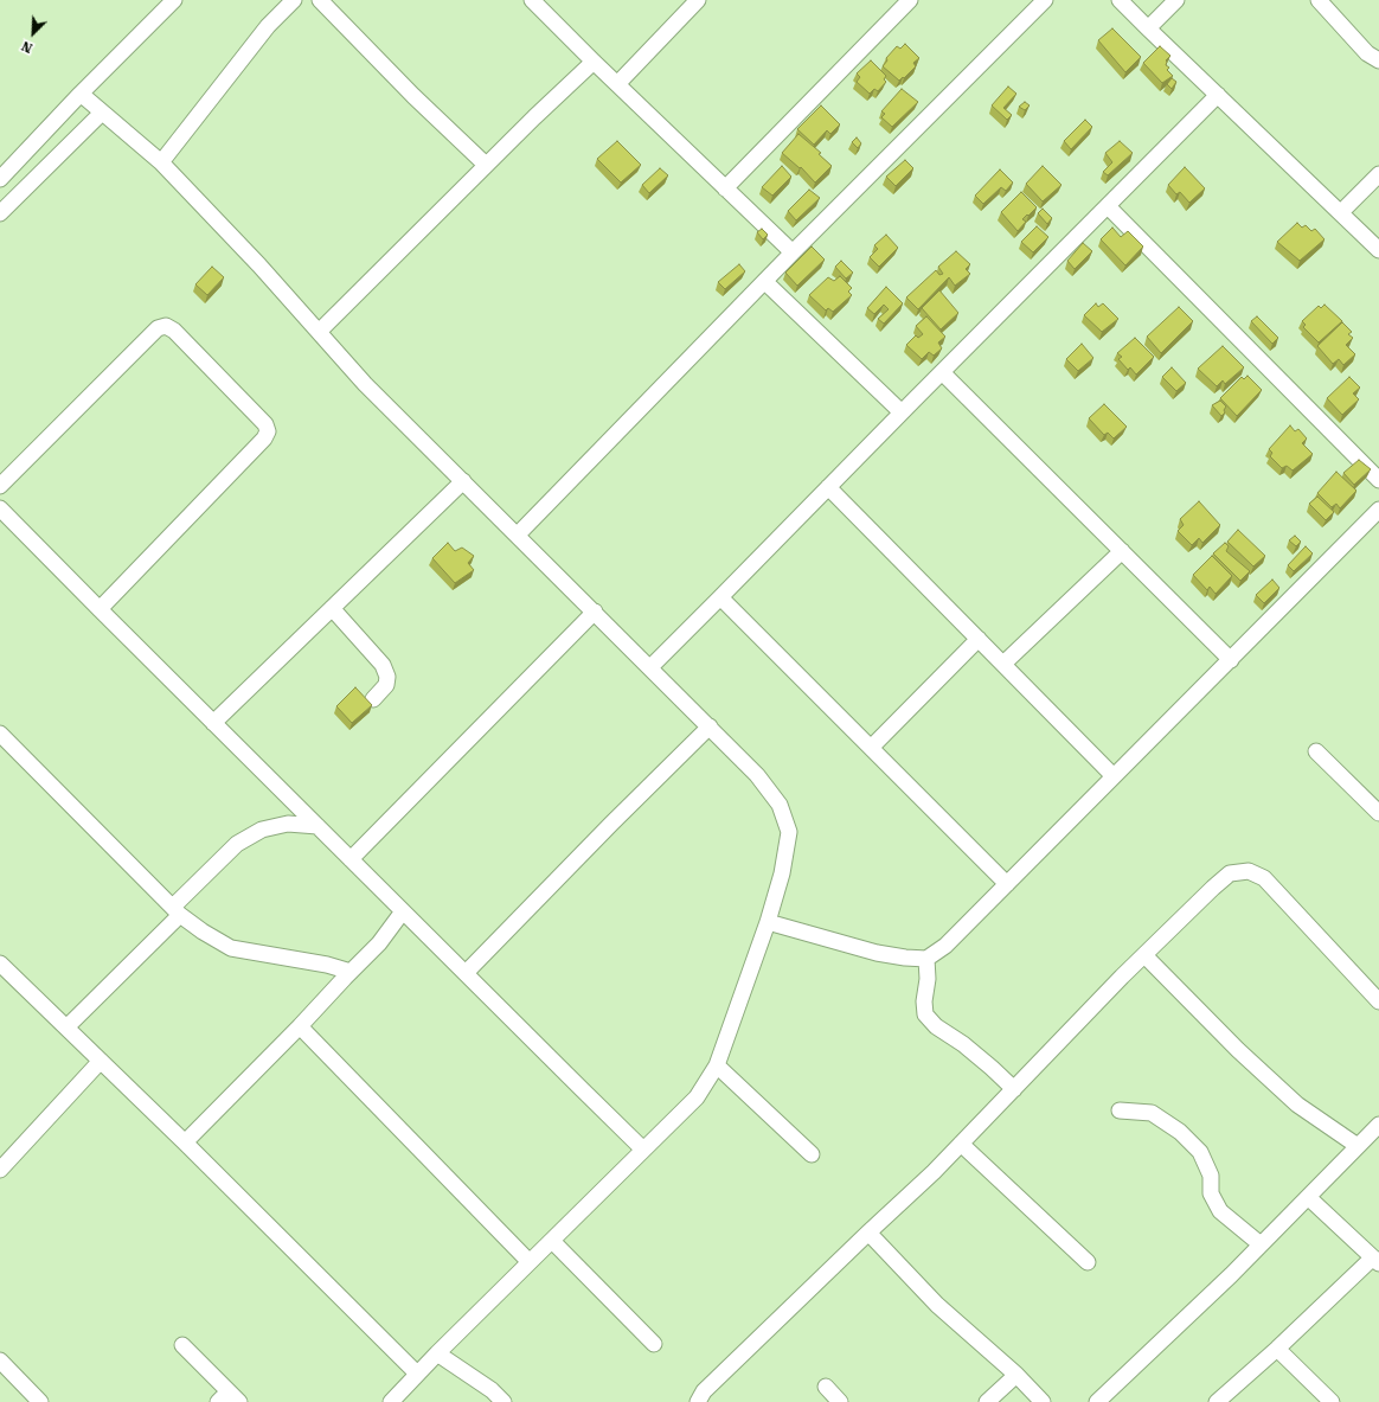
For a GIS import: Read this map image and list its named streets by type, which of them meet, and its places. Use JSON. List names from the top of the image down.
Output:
{
  "north": "bottom left"
}
